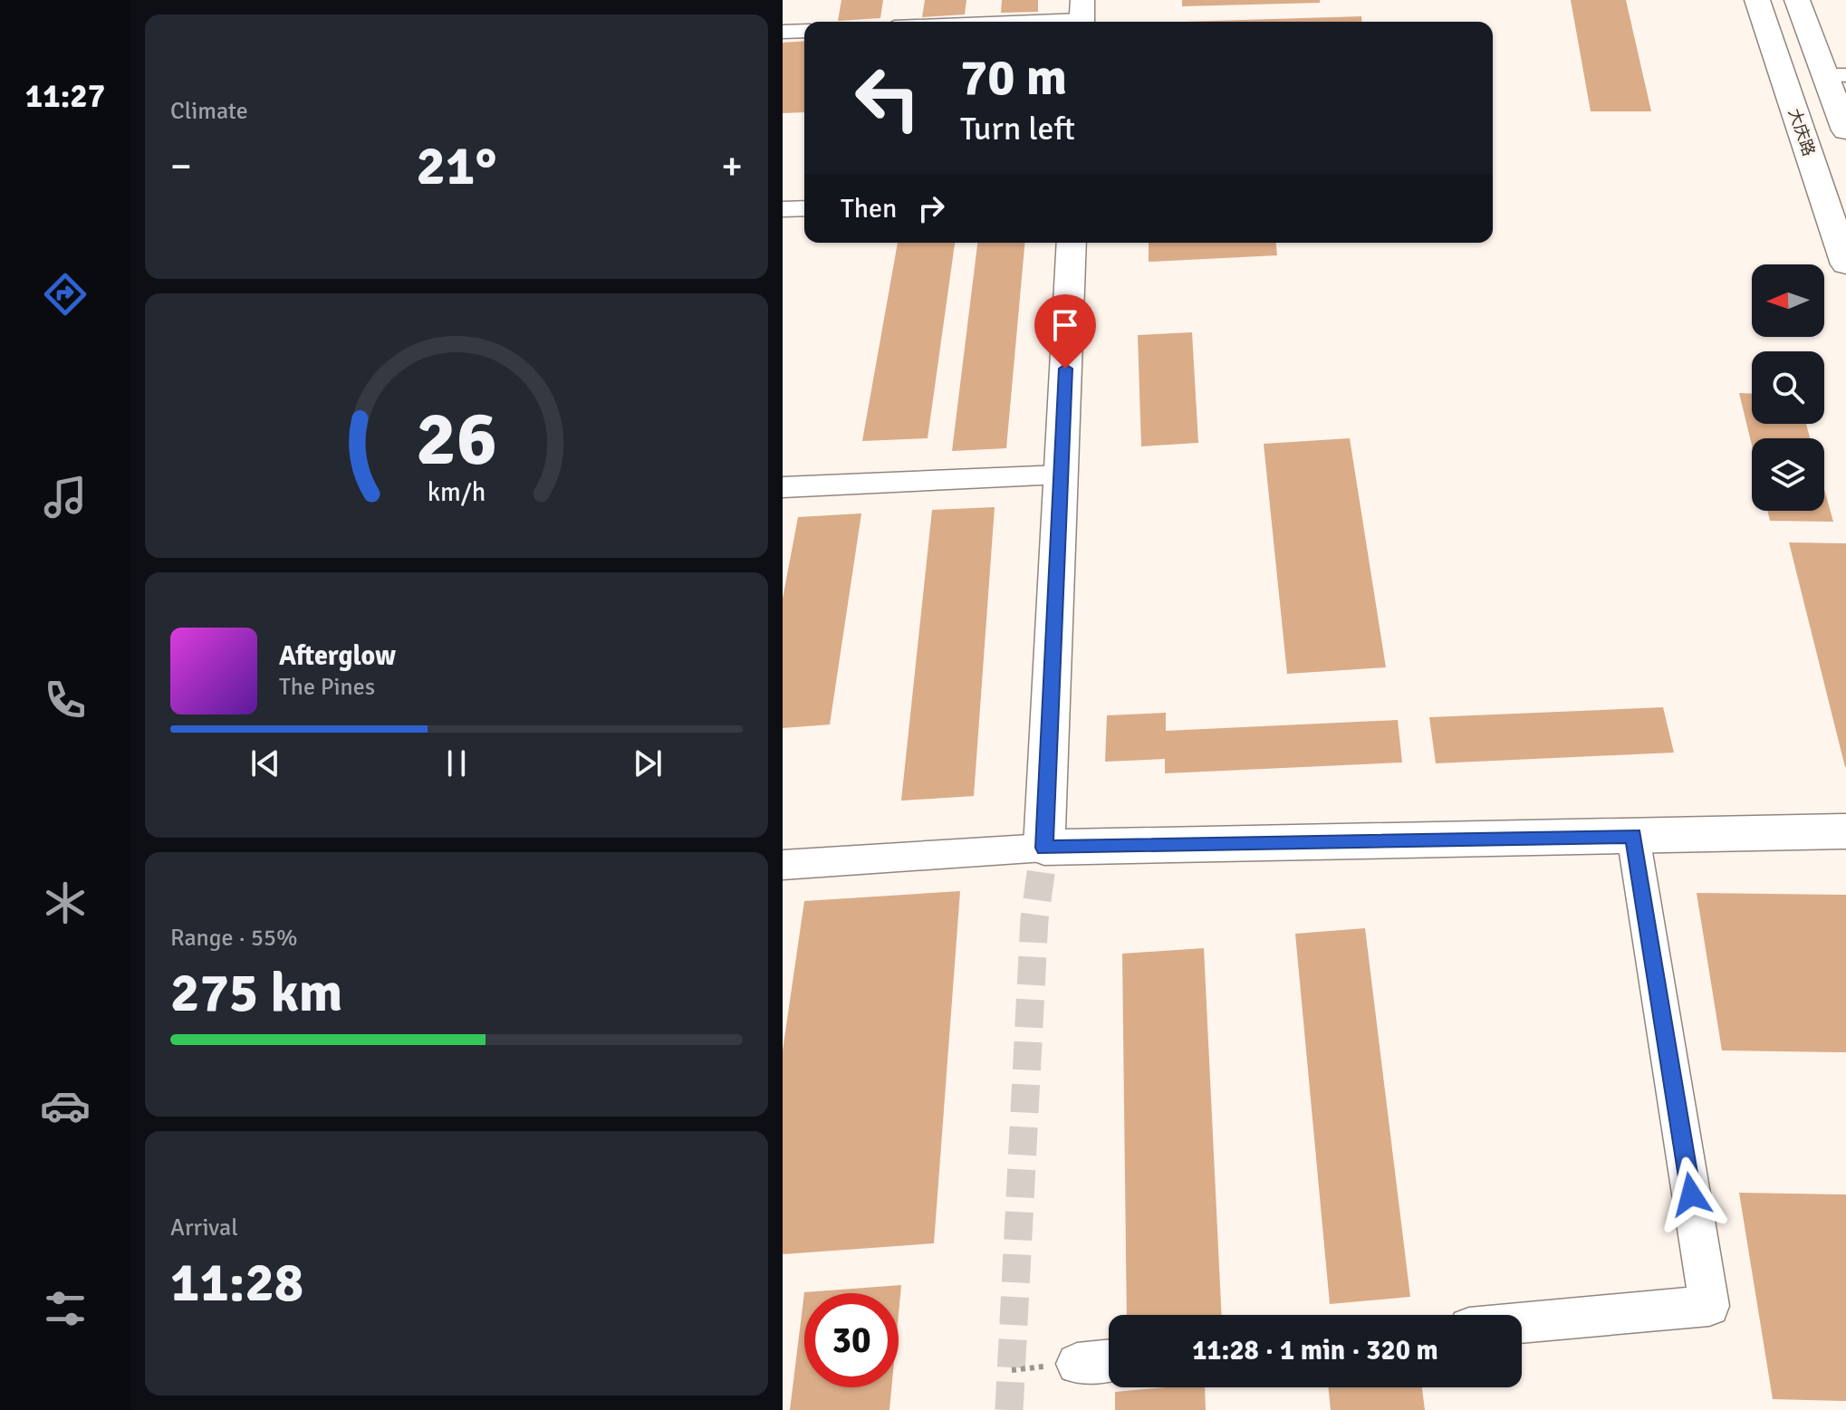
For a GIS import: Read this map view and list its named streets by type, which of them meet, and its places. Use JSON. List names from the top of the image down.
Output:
{
  "streets": {
    "main road": ["大庆路"]
  },
  "north": "left",
  "page": {
    "tabs": "11:27",
    "tile": [
      "Climate",
      ["Range · 55%", "275 km"],
      ["Arrival", "11:28"]
    ],
    "turn": ["70 m", "Turn left"],
    "heat": ["−", "21°", "+"],
    "then": "Then",
    "song": ["Afterglow", "The Pines"],
    "limit": "30",
    "trip": "11:28 · 1 min · 320 m",
    "gauge": ["26", "km/h"]
  }
}
